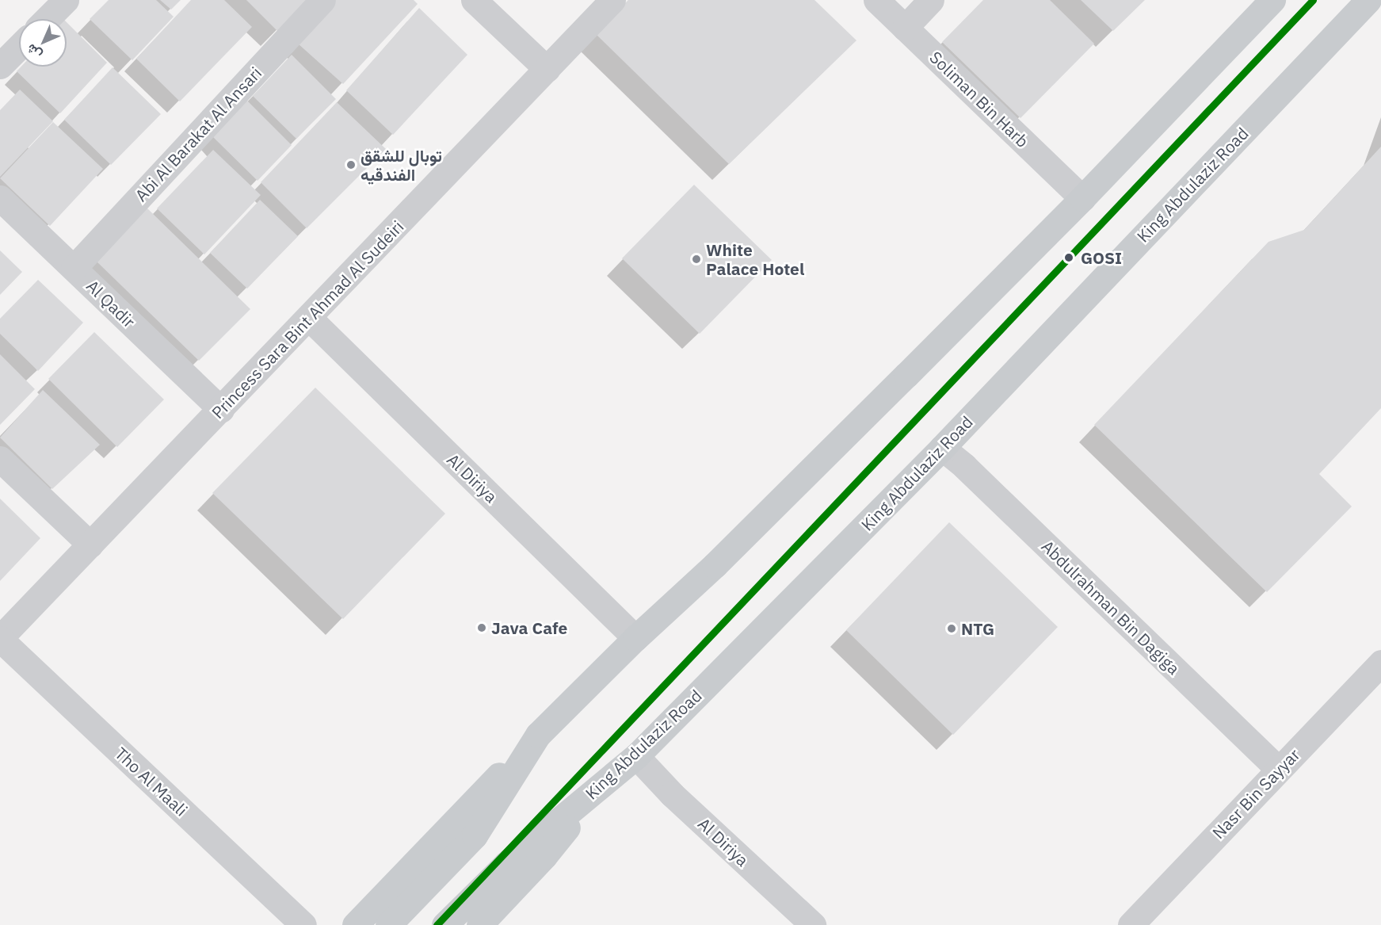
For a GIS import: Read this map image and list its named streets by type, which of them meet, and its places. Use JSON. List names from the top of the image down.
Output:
{
  "streets": {
    "main road": ["King Abdulaziz Road"],
    "street": [
      "Soliman Bin Harb",
      "Abi Al Barakat Al Ansari",
      "Al Qadir",
      "Princess Sara Bint Ahmad Al Sudeiri",
      "Al Diriya",
      "Abdulrahman Bin Dagiga",
      "Tho Al Maali",
      "Nasr Bin Sayyar"
    ]
  },
  "crossings": [
    ["Abi Al Barakat Al Ansari", "Al Qadir"],
    ["King Abdulaziz Road", "Al Diriya"],
    ["King Abdulaziz Road", "Abdulrahman Bin Dagiga"],
    ["Al Qadir", "Princess Sara Bint Ahmad Al Sudeiri"],
    ["Princess Sara Bint Ahmad Al Sudeiri", "Al Diriya"],
    ["Princess Sara Bint Ahmad Al Sudeiri", "Tho Al Maali"],
    ["Abdulrahman Bin Dagiga", "Nasr Bin Sayyar"]
  ],
  "places": [
    "توبال للشقق الفندقيه",
    "GOSI",
    "White Palace Hotel",
    "Java Cafe",
    "NTG"
  ],
  "north": "bottom left"
}
